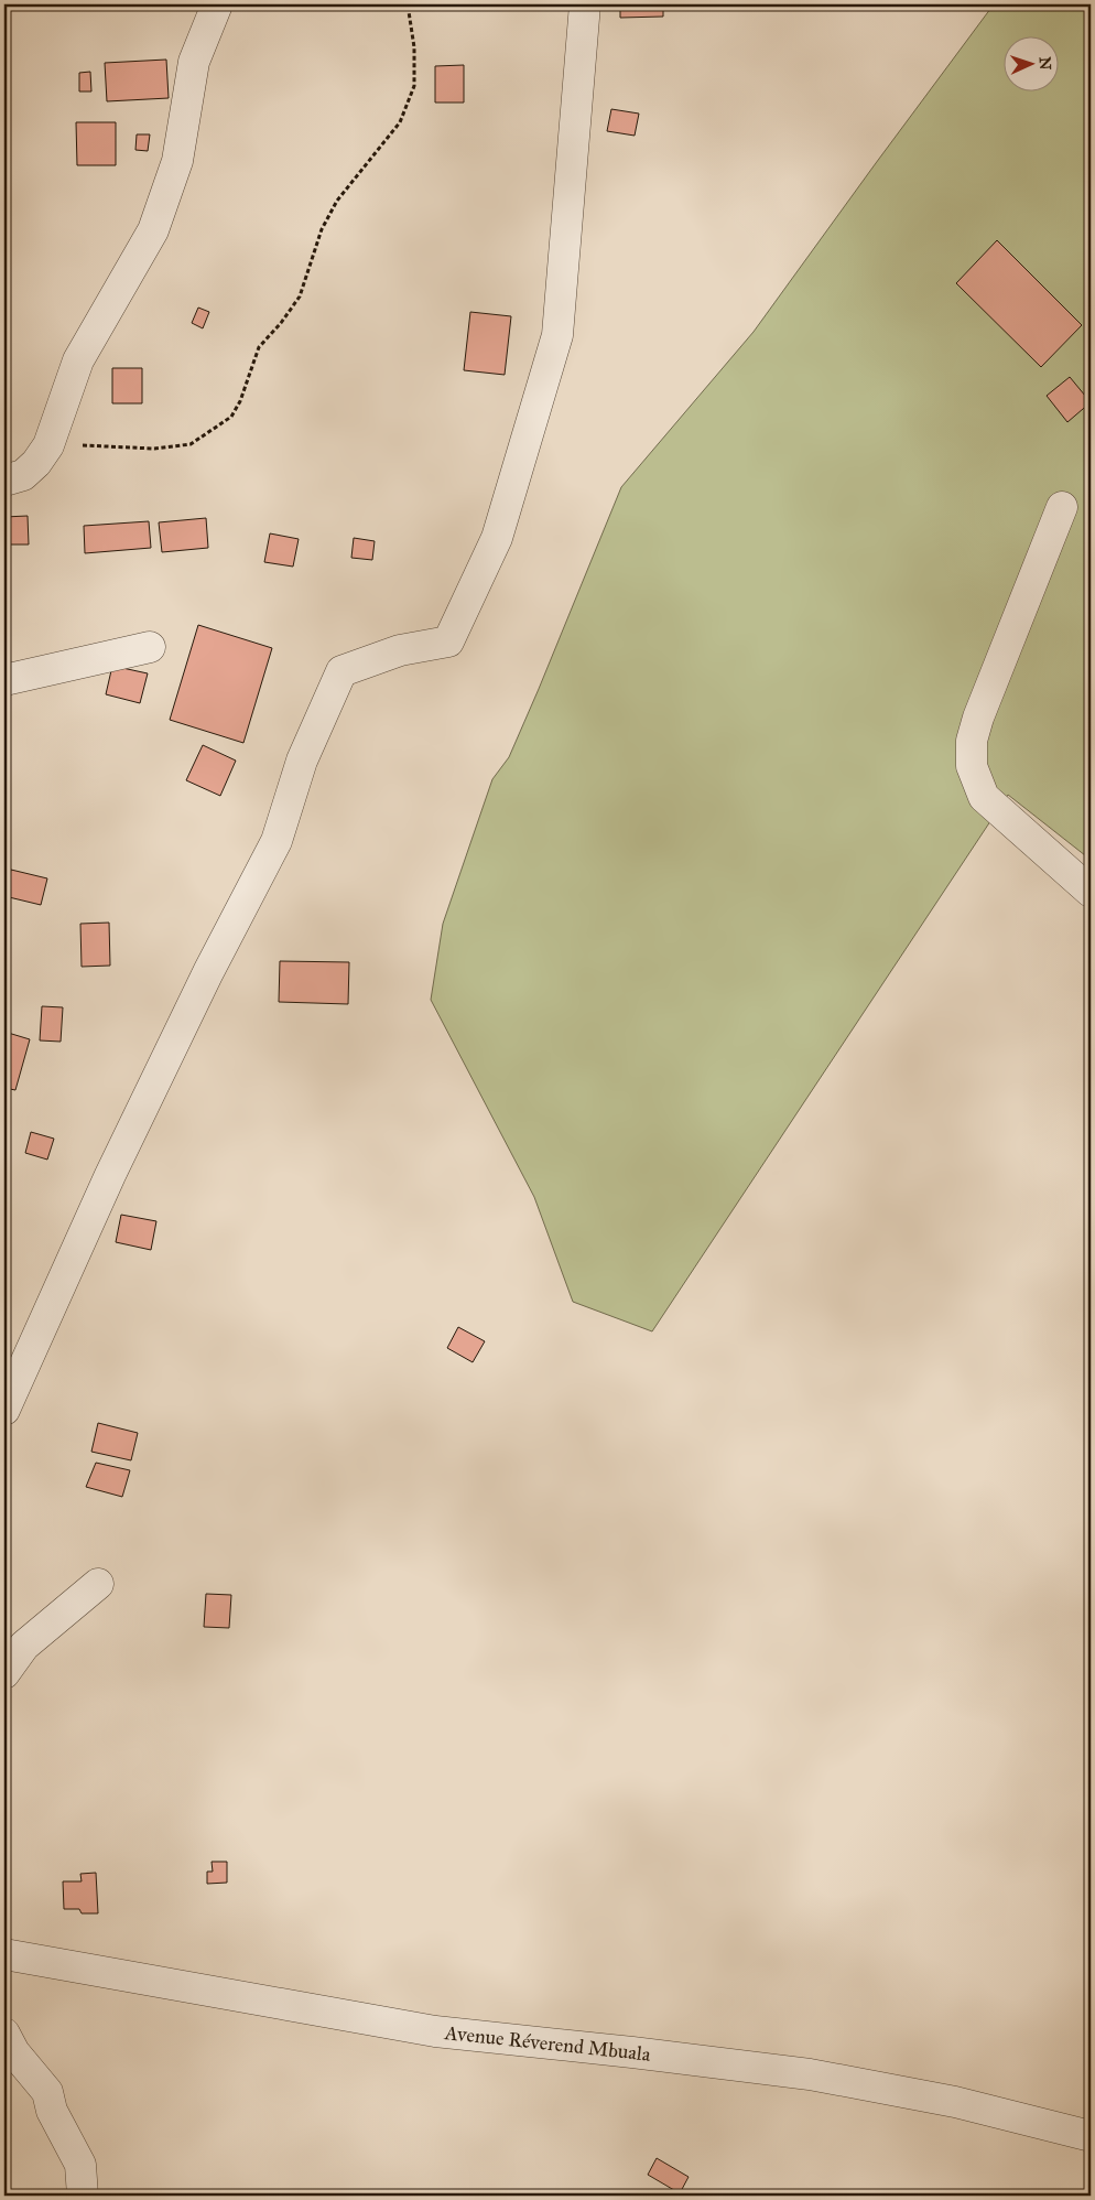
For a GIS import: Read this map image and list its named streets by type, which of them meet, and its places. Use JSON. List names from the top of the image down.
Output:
{
  "streets": {
    "street": ["Avenue Réverend Mbuala"]
  },
  "north": "right"
}
